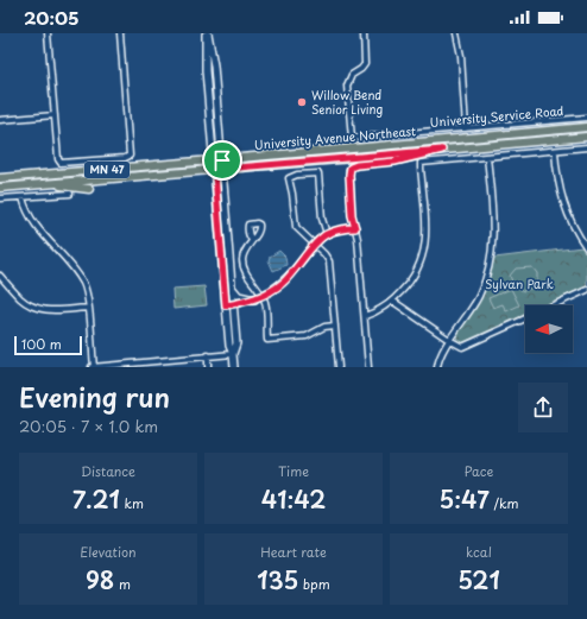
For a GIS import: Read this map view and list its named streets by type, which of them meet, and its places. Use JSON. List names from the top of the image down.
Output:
{
  "streets": {
    "main road": ["University Avenue Northeast", "MN 47"],
    "street": ["University Service Road"]
  },
  "parks": ["Sylvan Park"],
  "places": ["Willow Bend Senior Living"],
  "scale_bar": "100 m",
  "north": "left",
  "page": {
    "status": "20:05",
    "scale": "100 m",
    "heading": ["Evening run", "20:05 · 7 × 1.0 km"],
    "stats": [
      ["Distance", "7.21 km"],
      ["Time", "41:42"],
      ["Pace", "5:47 /km"],
      ["Elevation", "98 m"],
      ["Heart rate", "135 bpm"],
      ["kcal", "521"]
    ]
  }
}
